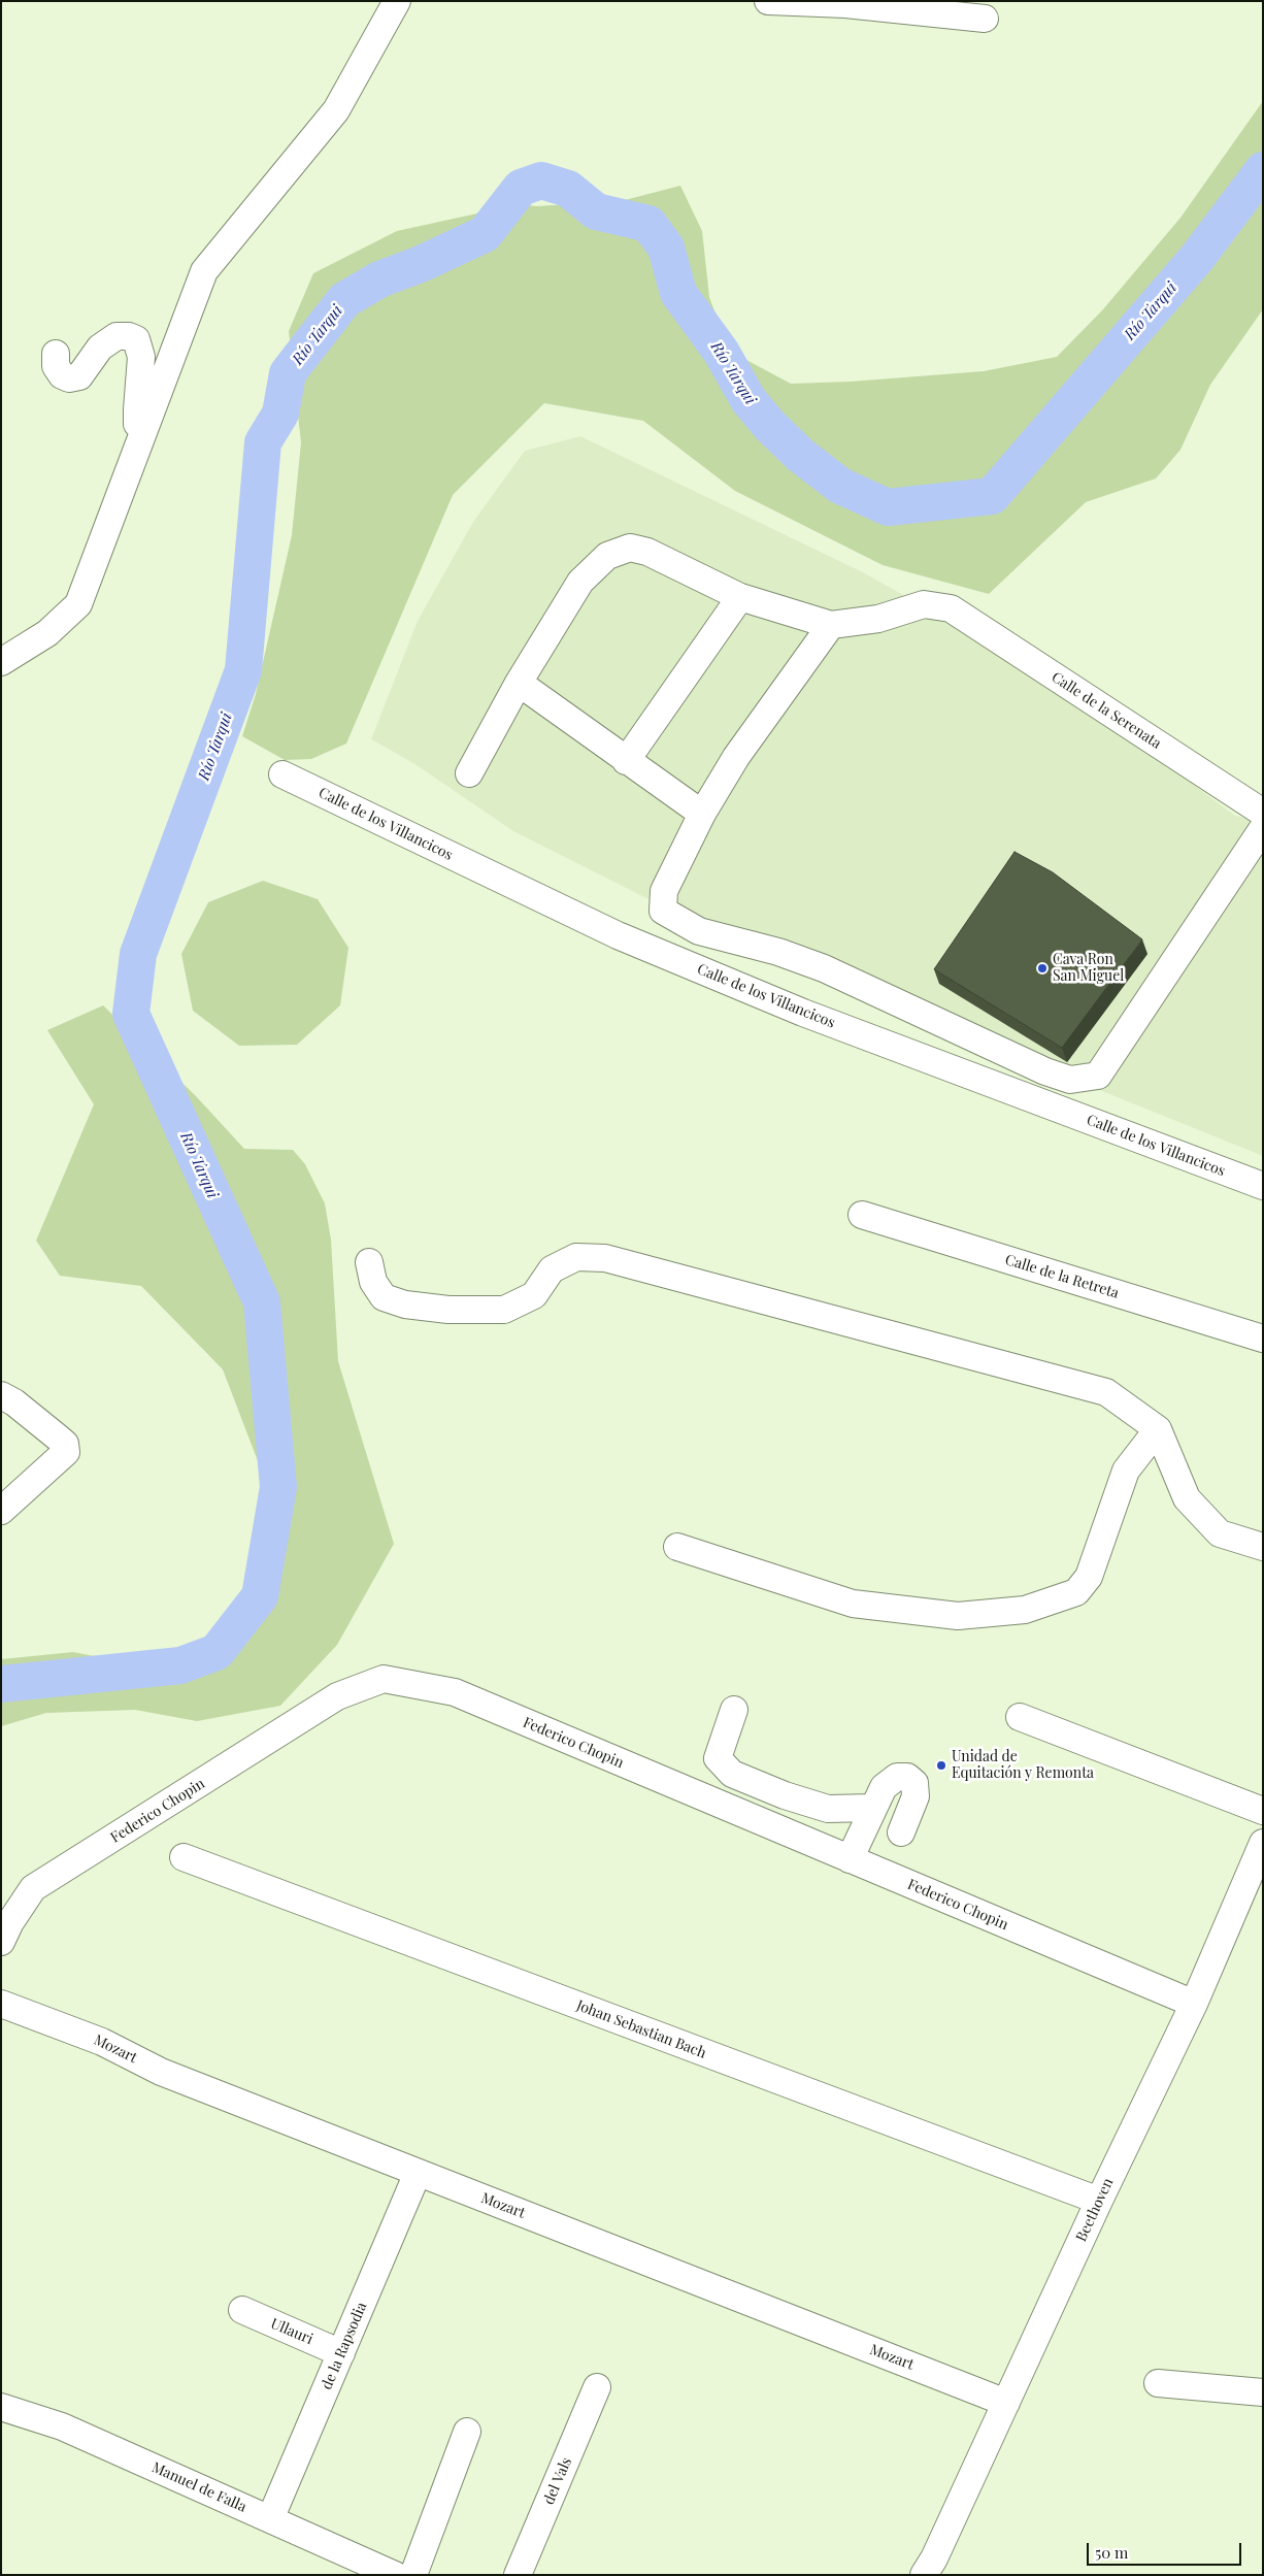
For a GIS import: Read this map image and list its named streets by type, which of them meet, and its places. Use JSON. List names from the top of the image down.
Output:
{
  "streets": {
    "street": [
      "Calle de la Serenata",
      "Calle de los Villancicos",
      "Calle de la Retreta",
      "Federico Chopin",
      "Johan Sebastian Bach",
      "Mozart",
      "Beethoven",
      "Ullauri",
      "de la Rapsodia",
      "del Vals",
      "Manuel de Falla"
    ]
  },
  "crossings": [
    ["Federico Chopin", "Beethoven"],
    ["Johan Sebastian Bach", "Beethoven"],
    ["Mozart", "Beethoven"],
    ["Mozart", "de la Rapsodia"],
    ["Ullauri", "de la Rapsodia"],
    ["de la Rapsodia", "Manuel de Falla"]
  ],
  "water": ["Río Tarqui"],
  "places": ["Cava Ron San Miguel", "Unidad de Equitación y Remonta"],
  "scale_bar": "50 m"
}
